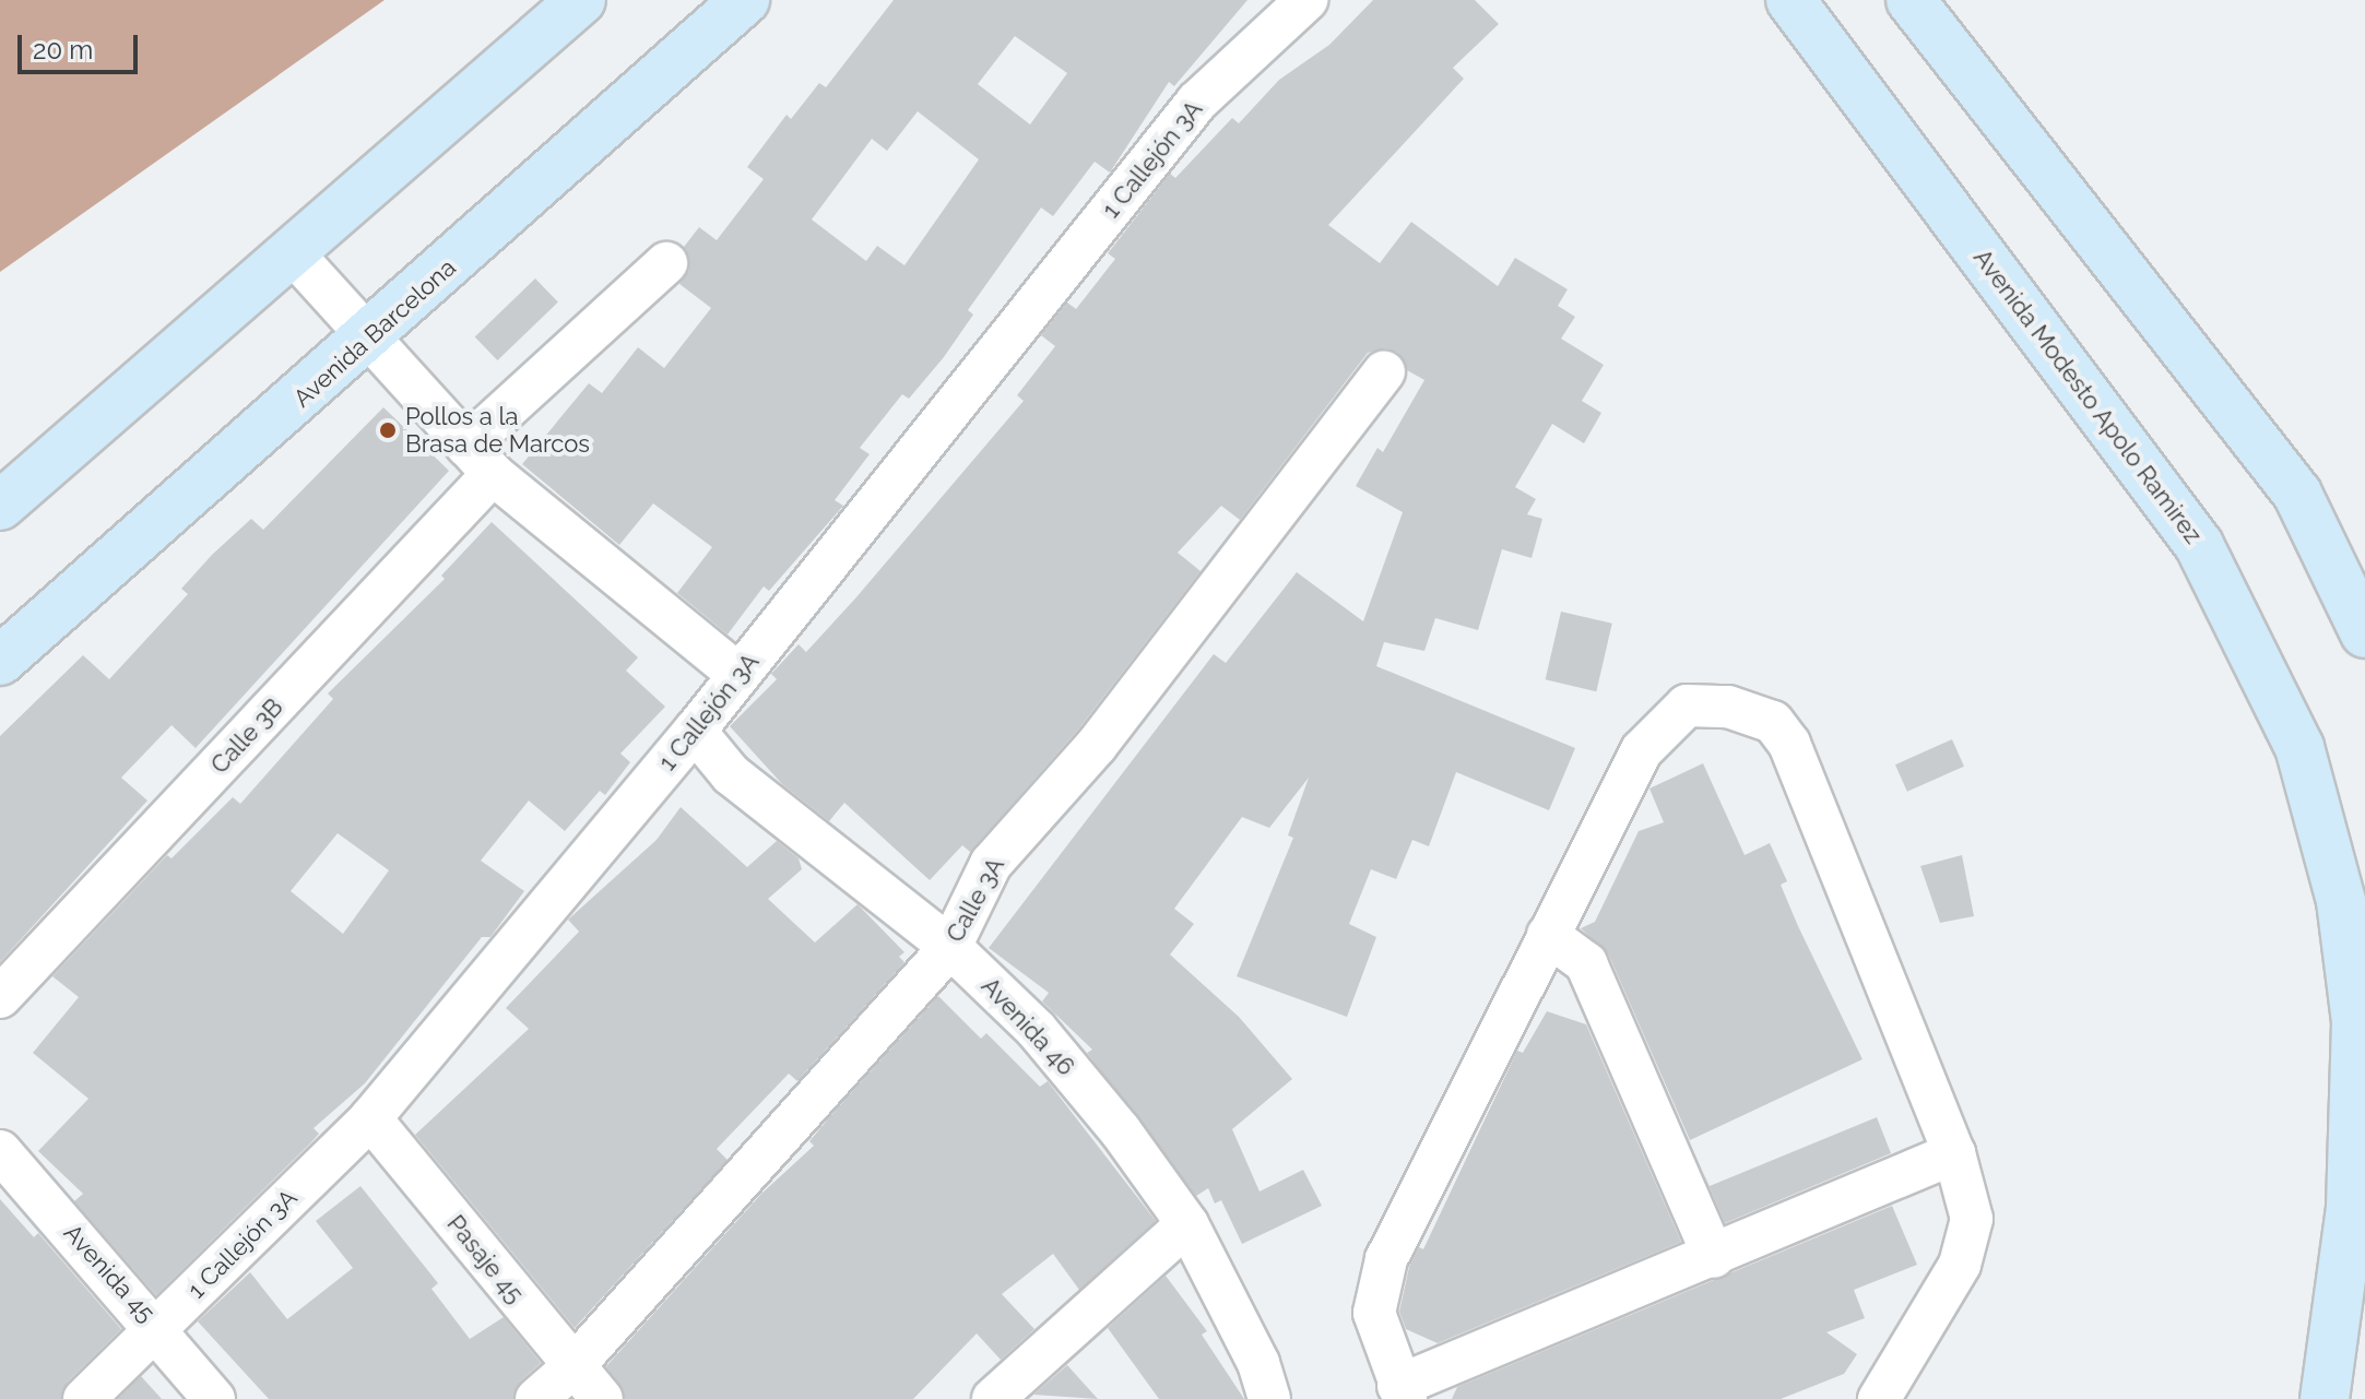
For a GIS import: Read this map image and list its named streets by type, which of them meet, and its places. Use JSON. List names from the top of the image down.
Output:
{
  "streets": {
    "main road": ["Avenida Barcelona", "Avenida Modesto Apolo Ramirez"],
    "street": [
      "1 Callejón 3A",
      "Calle 3B",
      "Calle 3A",
      "Avenida 46",
      "Pasaje 45",
      "Avenida 45"
    ]
  },
  "crossings": [
    ["1 Callejón 3A", "Avenida 46"],
    ["1 Callejón 3A", "Pasaje 45"],
    ["1 Callejón 3A", "Avenida 45"],
    ["Calle 3A", "Avenida 46"],
    ["Calle 3A", "Pasaje 45"]
  ],
  "places": ["Pollos a la Brasa de Marcos"],
  "scale_bar": "20 m"
}
